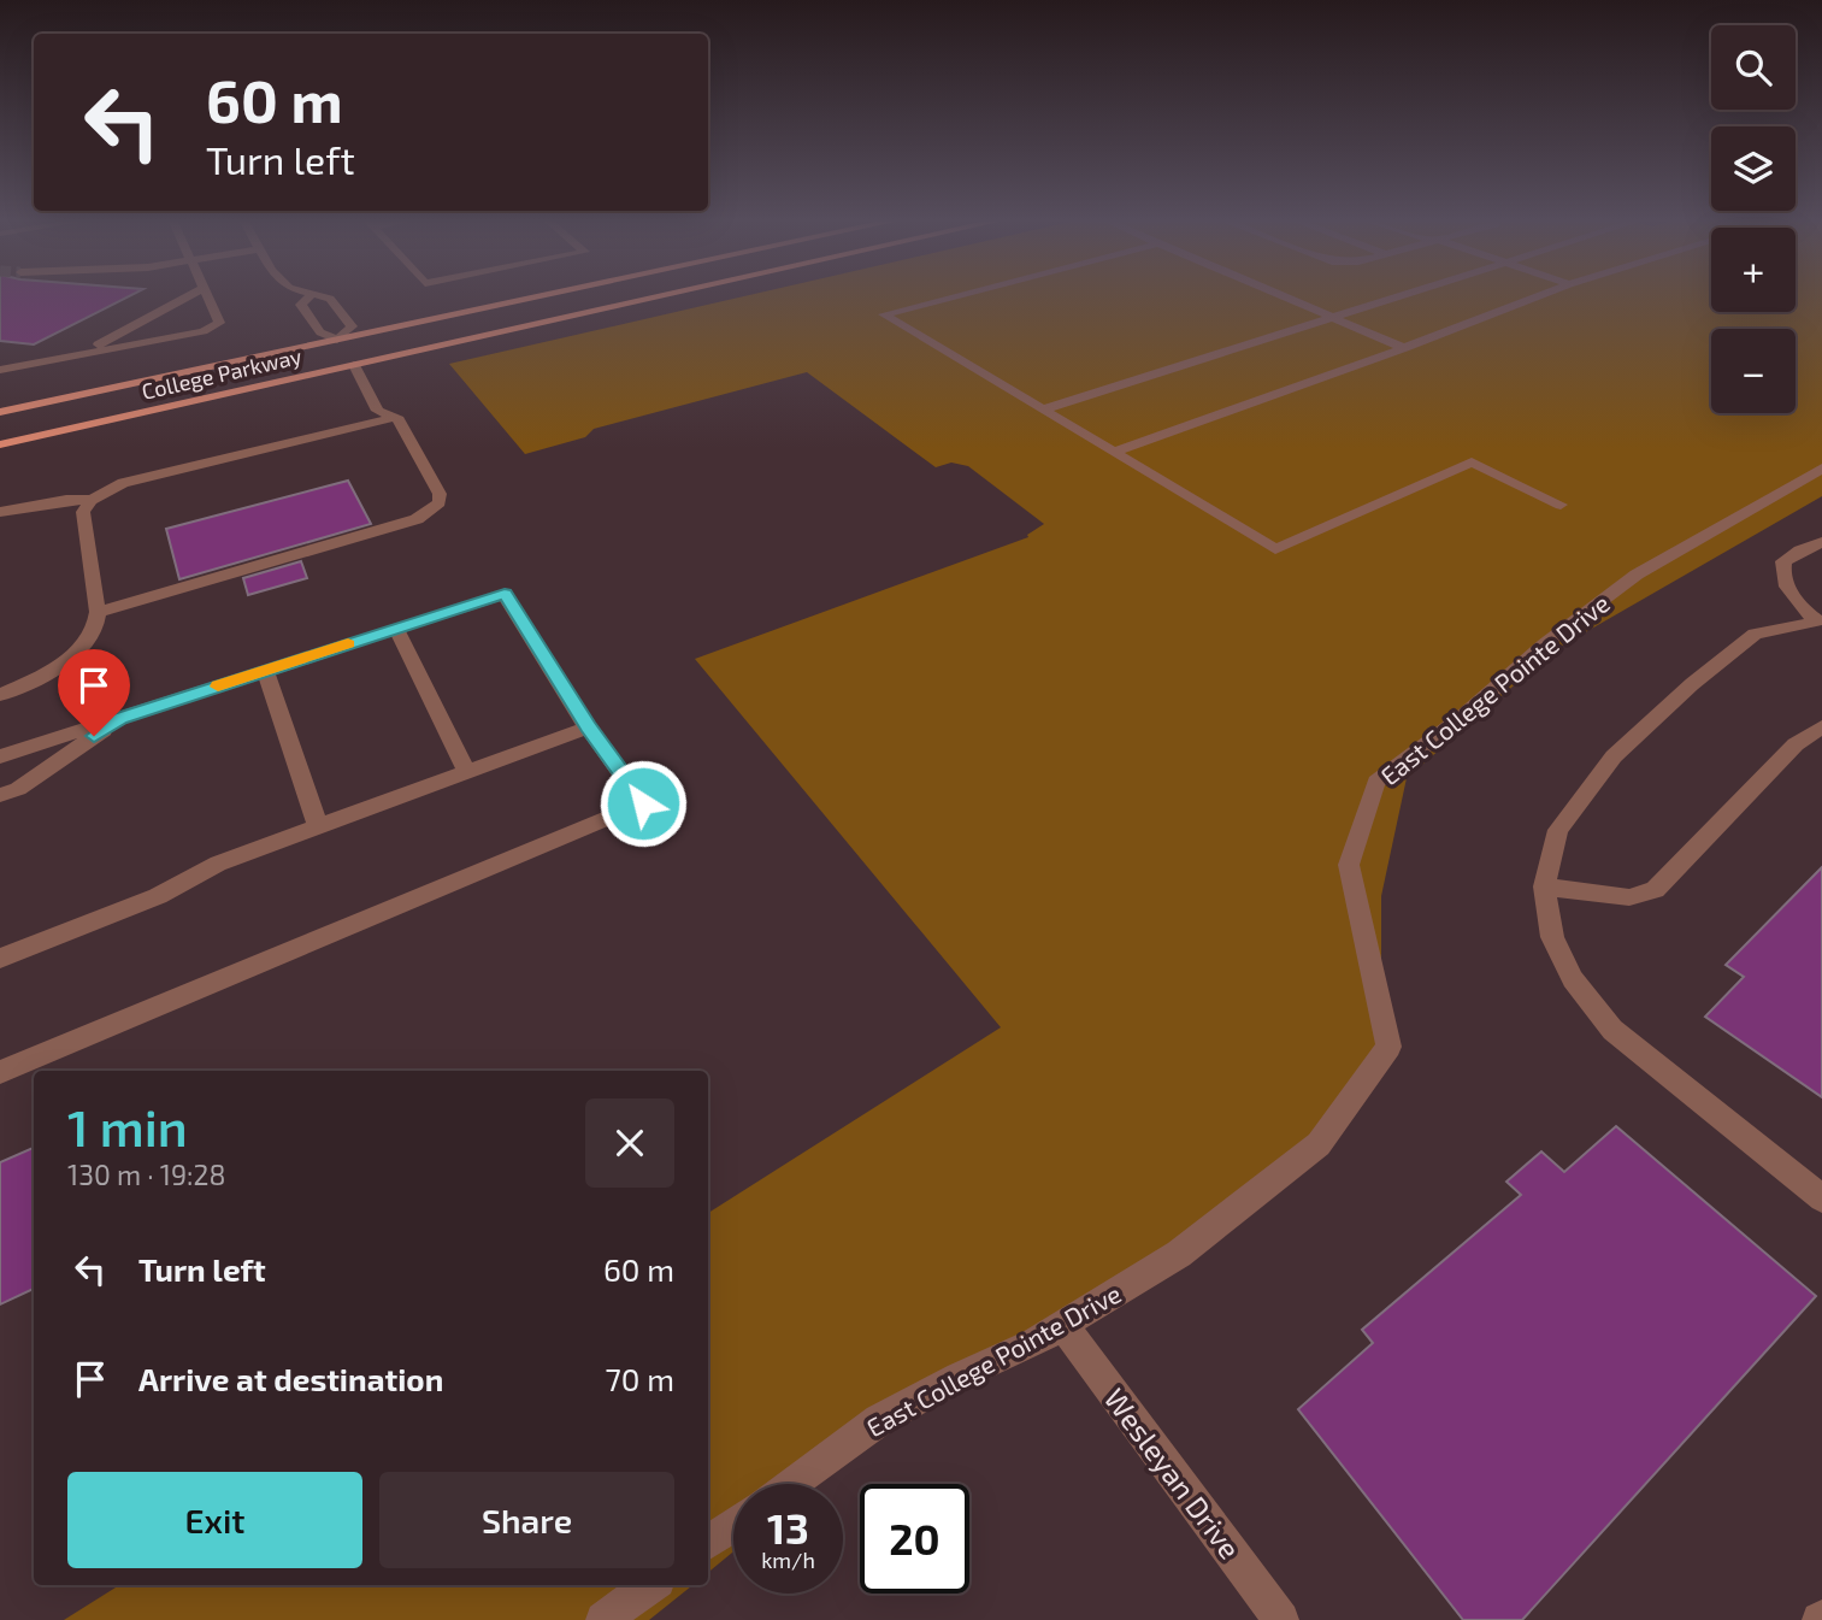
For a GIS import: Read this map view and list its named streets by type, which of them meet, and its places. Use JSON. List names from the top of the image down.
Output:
{
  "streets": {
    "main road": ["College Parkway"],
    "street": ["East College Pointe Drive", "Wesleyan Drive"]
  },
  "crossings": [
    ["East College Pointe Drive", "Wesleyan Drive"]
  ],
  "page": {
    "map_buttons": ["+", "−"],
    "turn": ["60 m", "Turn left"],
    "heading": ["1 min", "130 m · 19:28"],
    "list": [
      {
        "name": "Turn left",
        "value": "60 m"
      },
      {
        "name": "Arrive at destination",
        "value": "70 m"
      }
    ],
    "buttons": ["Exit", "Share"],
    "speed": "13 km/h",
    "limit": "20"
  }
}
